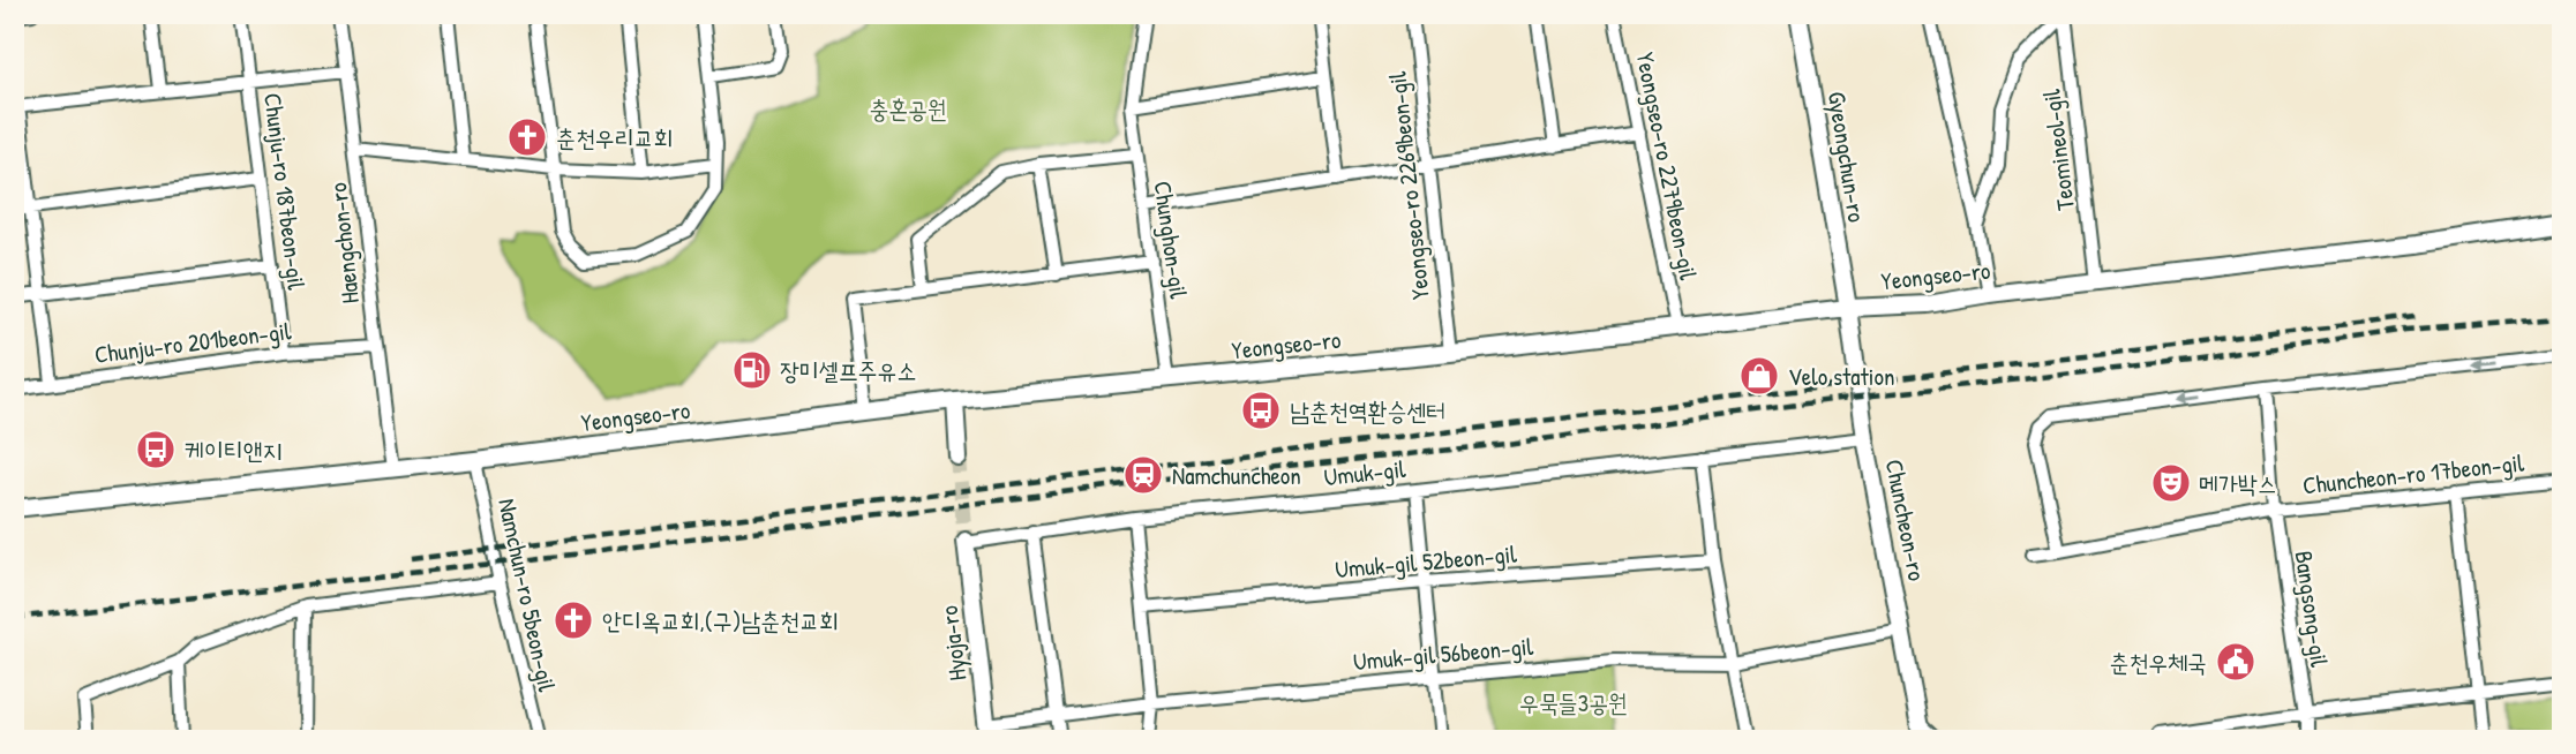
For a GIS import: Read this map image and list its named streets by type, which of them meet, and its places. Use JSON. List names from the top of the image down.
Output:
{
  "streets": {
    "street": [
      "Teomineol-gil",
      "Gyeongchun-ro",
      "Yeongseo-ro 2279beon-gil",
      "Yeongseo-ro 2269beon-gil",
      "Chunju-ro 187beon-gil",
      "Chunghon-gil",
      "Haengchon-ro",
      "Yeongseo-ro",
      "Chunju-ro 201beon-gil",
      "Umuk-gil",
      "Chuncheon-ro 17beon-gil",
      "Chuncheon-ro",
      "Umuk-gil 52beon-gil",
      "Namchun-ro 5beon-gil",
      "Bangsong-gil",
      "Hyoja-ro",
      "Umuk-gil 56beon-gil"
    ]
  },
  "crossings": [
    ["Teomineol-gil", "Yeongseo-ro"],
    ["Gyeongchun-ro", "Yeongseo-ro"],
    ["Gyeongchun-ro", "Chuncheon-ro"],
    ["Yeongseo-ro 2279beon-gil", "Yeongseo-ro"],
    ["Yeongseo-ro 2269beon-gil", "Yeongseo-ro"],
    ["Chunju-ro 187beon-gil", "Haengchon-ro"],
    ["Chunju-ro 187beon-gil", "Chunju-ro 201beon-gil"],
    ["Chunghon-gil", "Yeongseo-ro"],
    ["Haengchon-ro", "Yeongseo-ro"],
    ["Haengchon-ro", "Chunju-ro 201beon-gil"],
    ["Yeongseo-ro", "Chuncheon-ro"],
    ["Yeongseo-ro", "Namchun-ro 5beon-gil"],
    ["Umuk-gil", "Chuncheon-ro"],
    ["Umuk-gil", "Hyoja-ro"],
    ["Chuncheon-ro 17beon-gil", "Bangsong-gil"],
    ["Chuncheon-ro", "Umuk-gil 56beon-gil"],
    ["Hyoja-ro", "Umuk-gil 56beon-gil"]
  ],
  "parks": ["충혼공원", "우묵들3공원"],
  "places": {
    "church": ["춘천우리교회", "안디옥교회,(구)남춘천교회"],
    "fuel station": ["장미셀프주유소"],
    "shop": ["Velo station"],
    "bus stop": ["남춘천역환승센터", "케이티앤지"],
    "station": ["Namchuncheon"],
    "theatre": ["메가박스"],
    "public building": ["춘천우체국"]
  }
}
